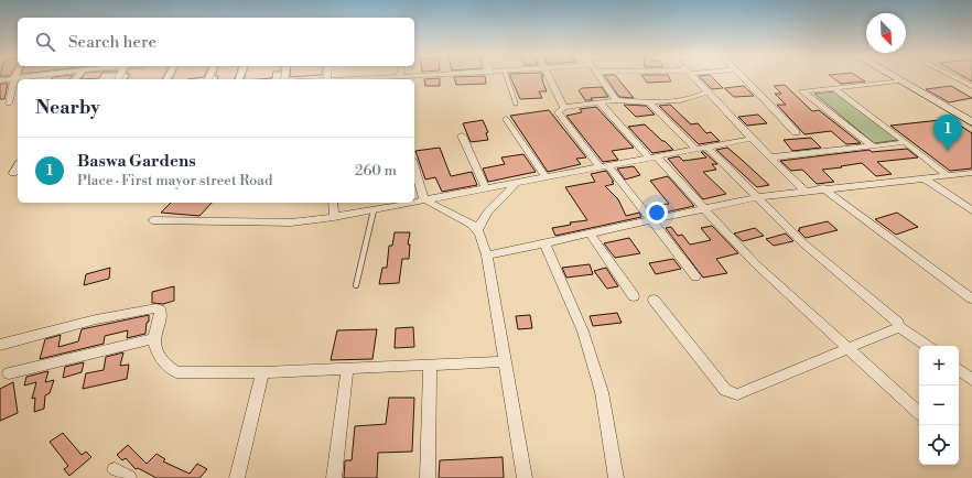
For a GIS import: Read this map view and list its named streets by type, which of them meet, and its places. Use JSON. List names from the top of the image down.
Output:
{
  "north": "bottom right",
  "page": {
    "search": "Search here",
    "heading": "Nearby",
    "pins": "1",
    "list": [
      {
        "mark": "1",
        "name": "Baswa Gardens",
        "note": "Place · First mayor street Road",
        "value": "260 m"
      }
    ],
    "map_buttons": ["+", "−"]
  }
}
